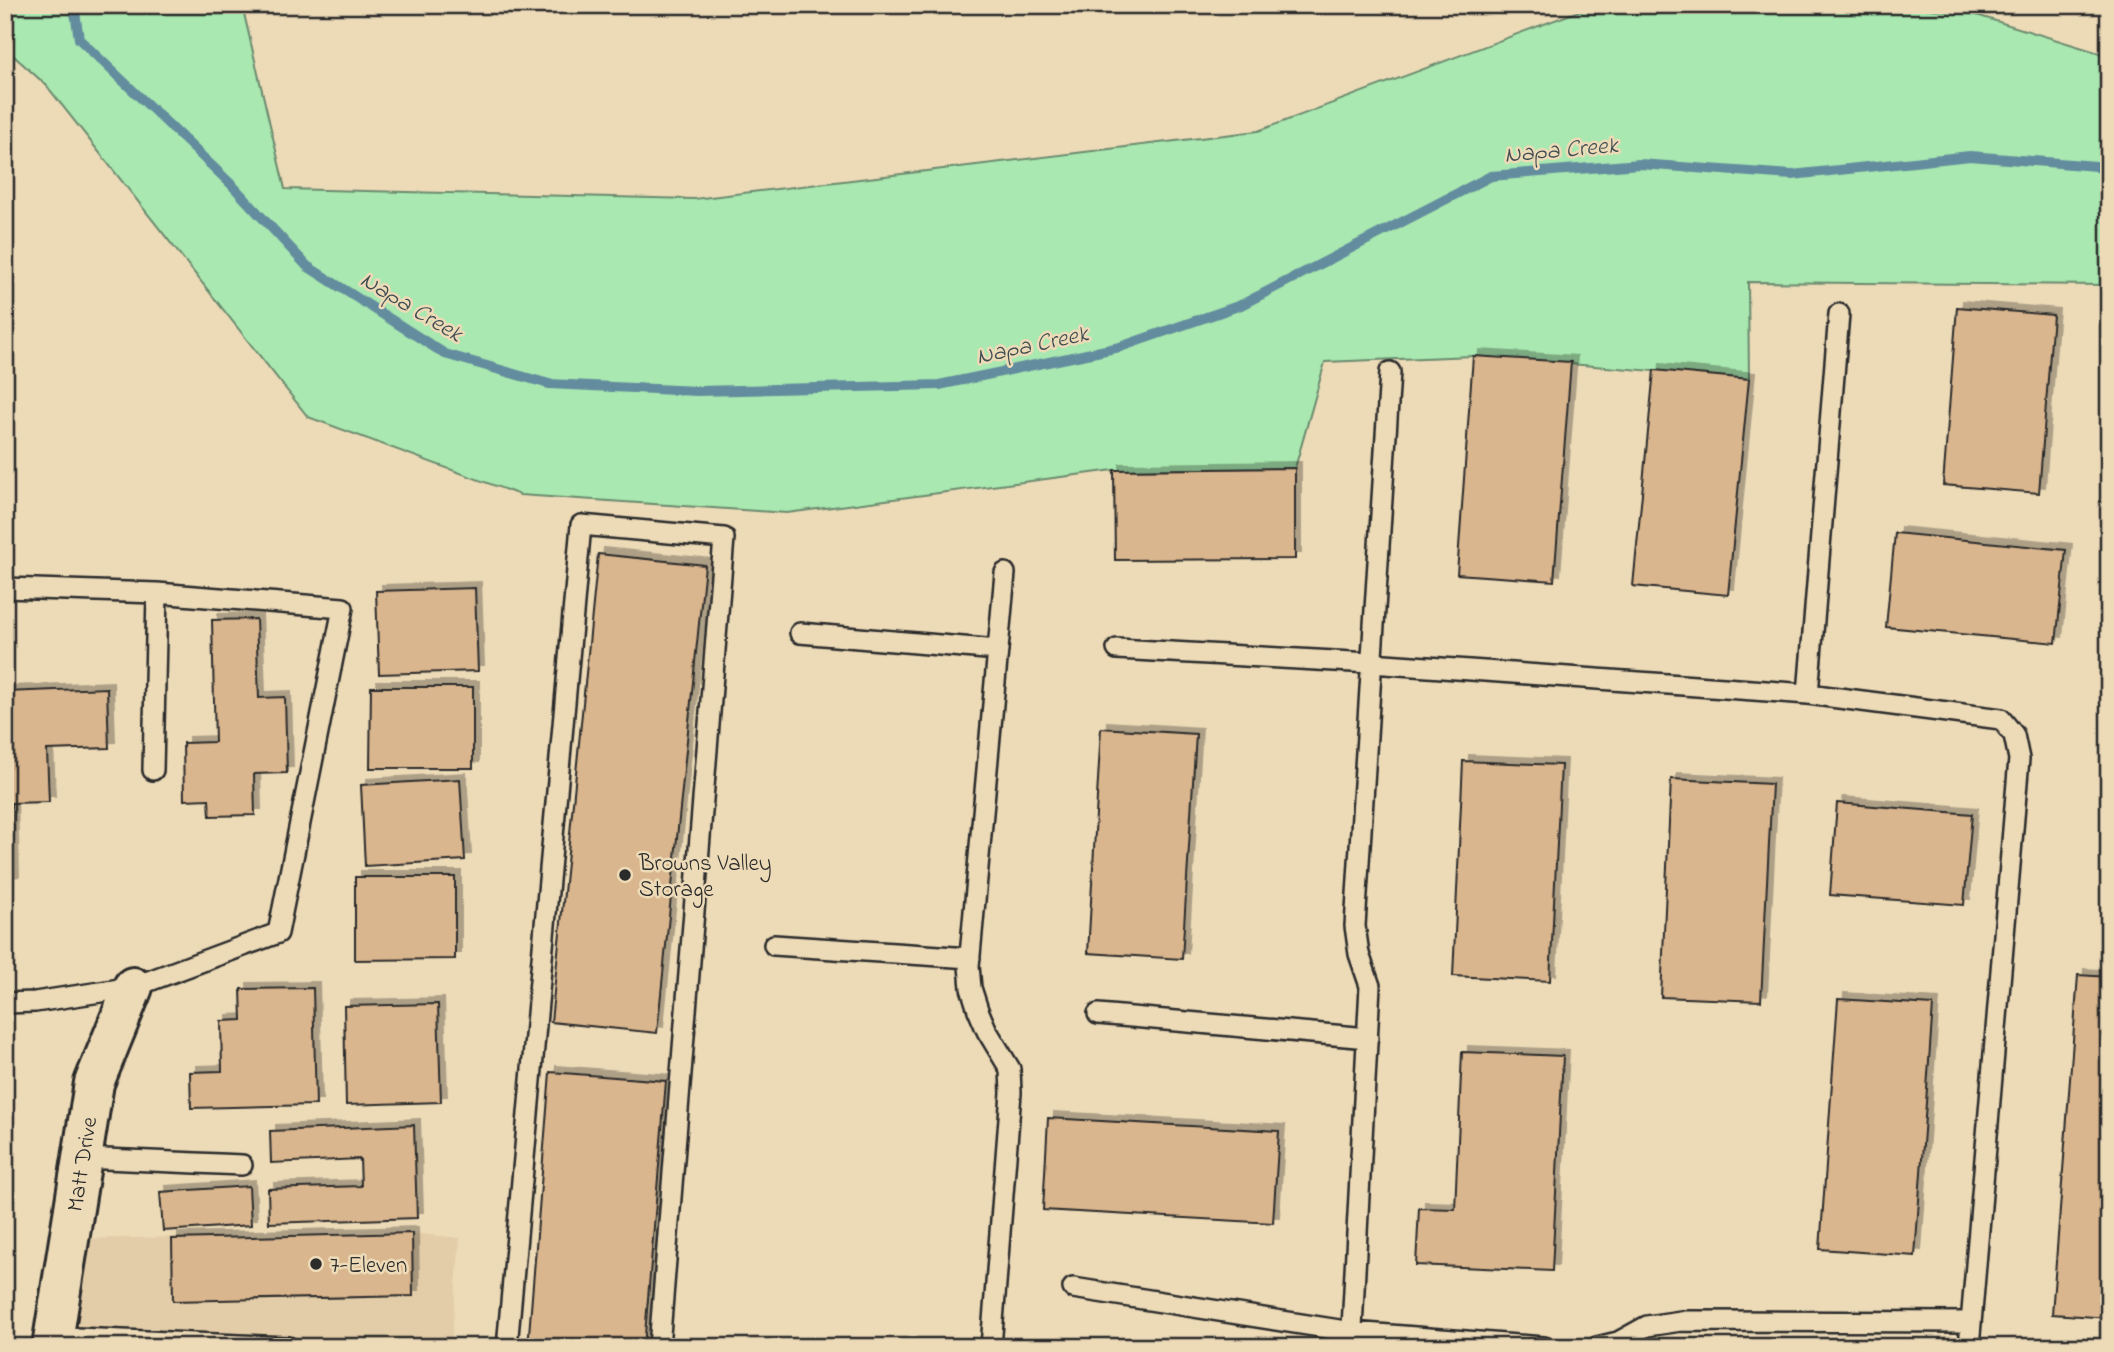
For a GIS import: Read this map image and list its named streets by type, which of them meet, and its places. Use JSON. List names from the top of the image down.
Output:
{
  "streets": {
    "street": ["Matt Drive"]
  },
  "water": ["Napa Creek"],
  "places": ["Browns Valley Storage", "7-Eleven"]
}
